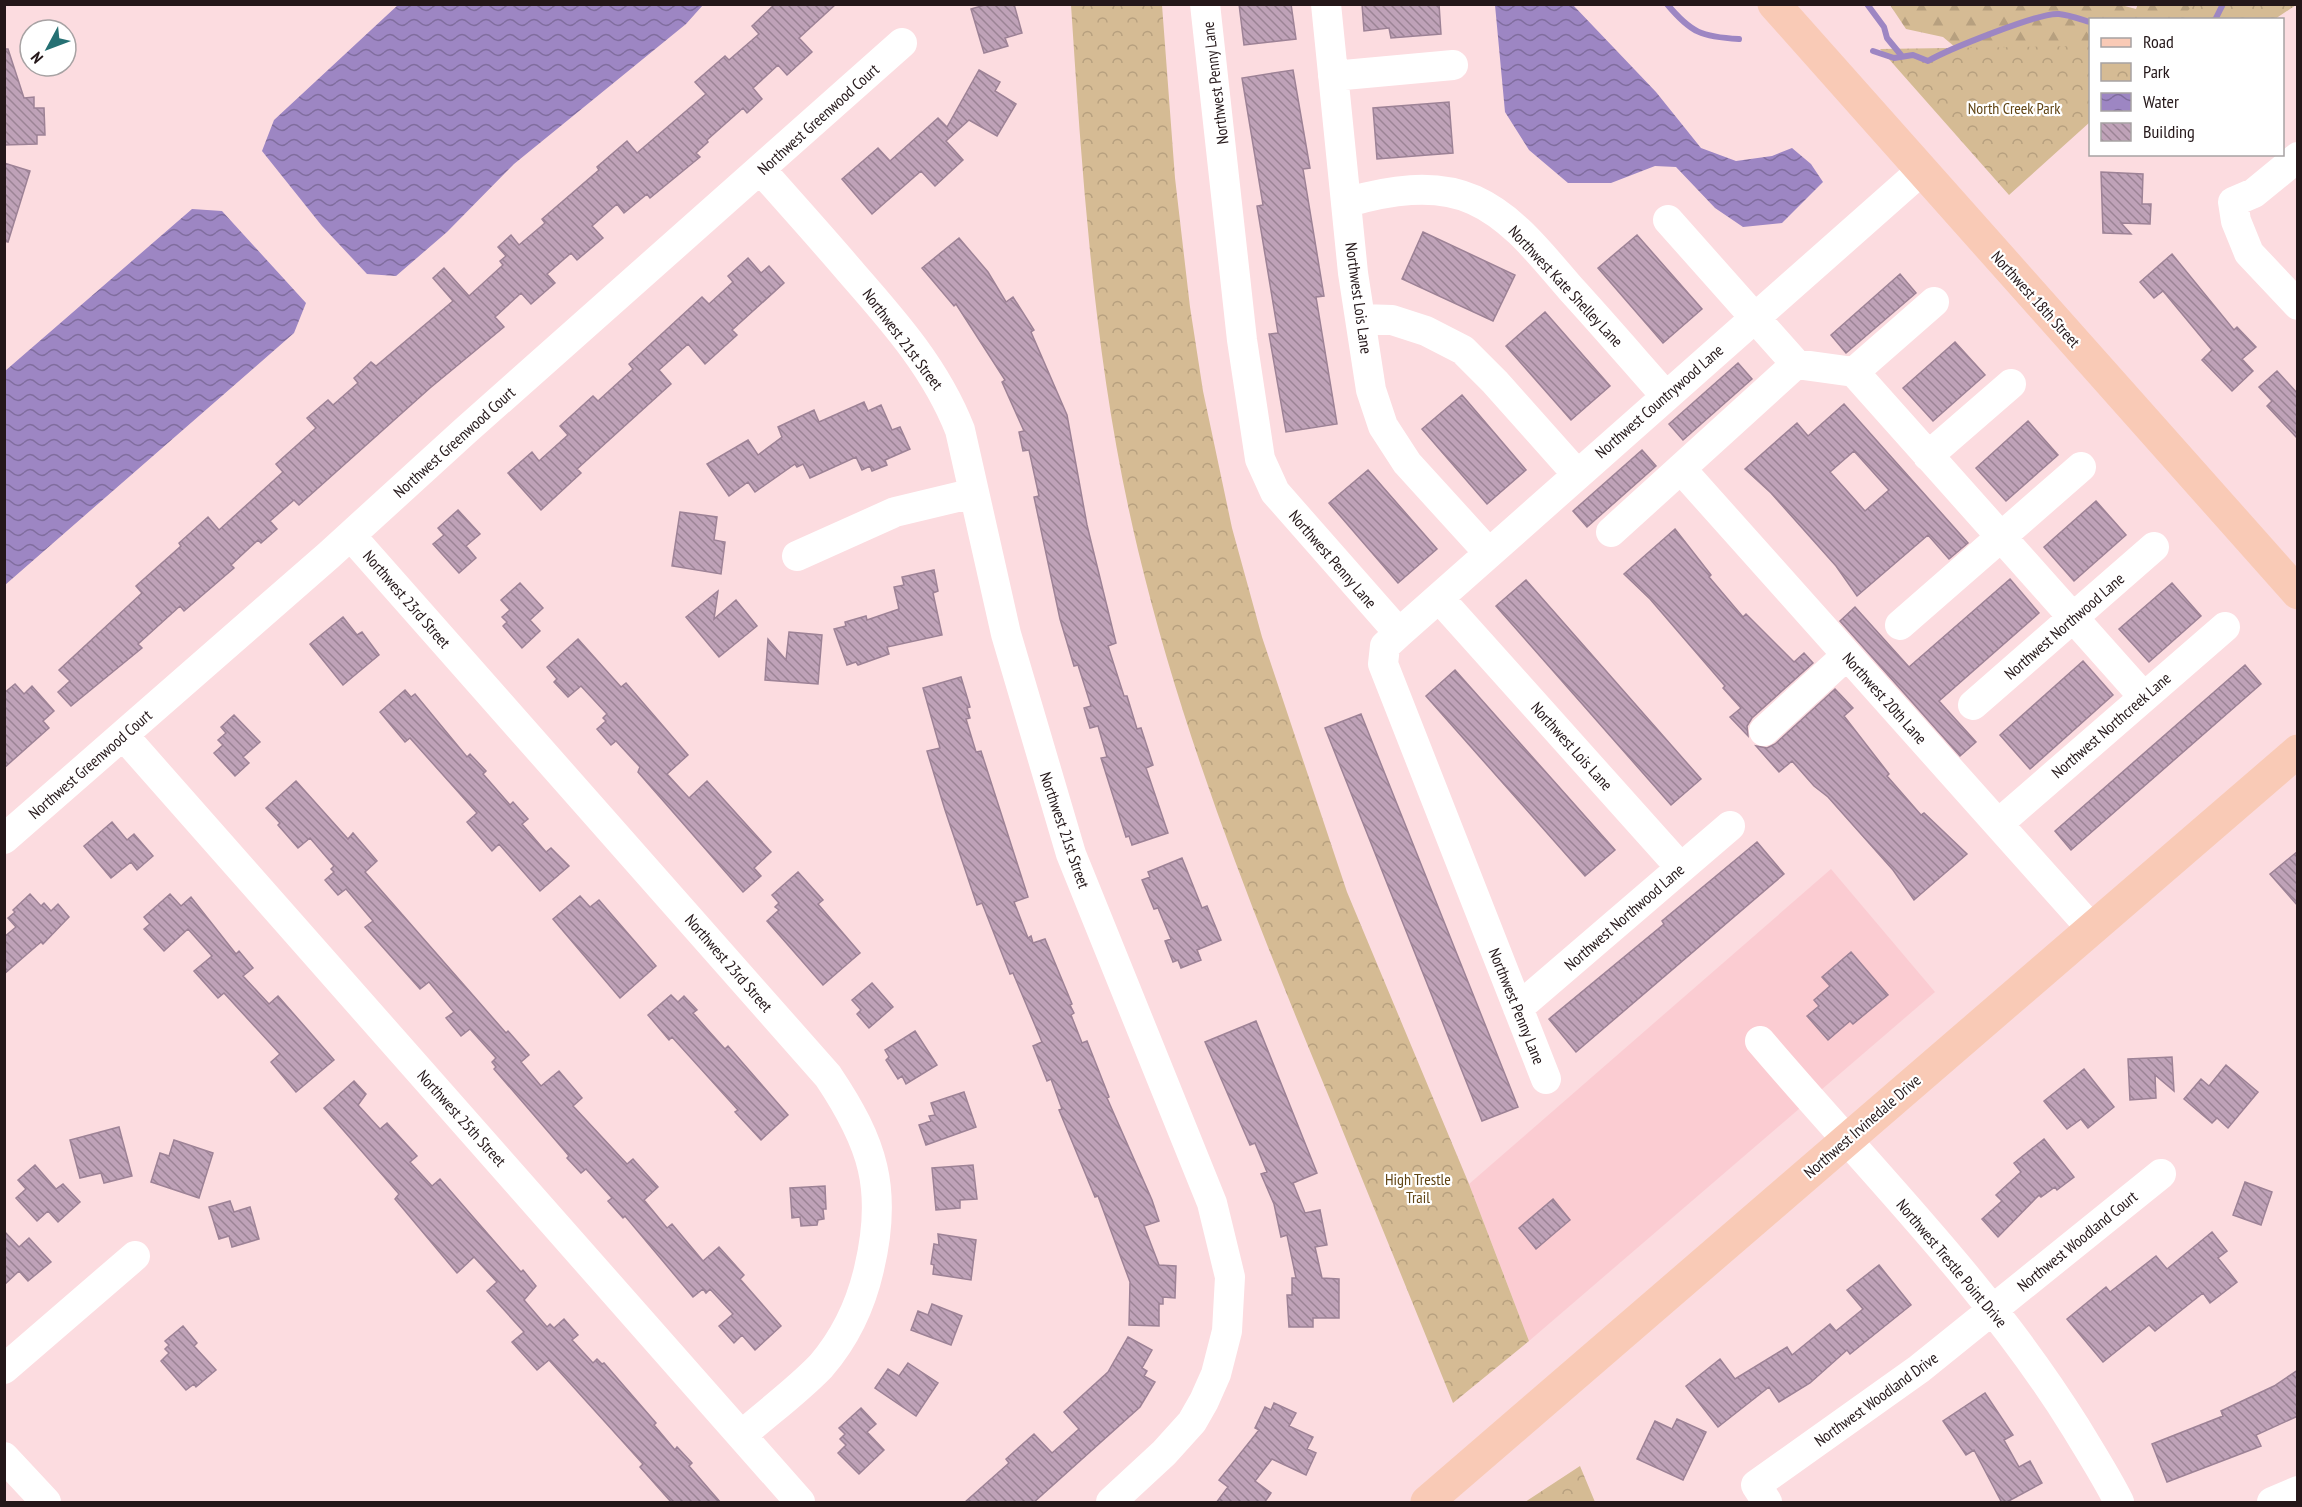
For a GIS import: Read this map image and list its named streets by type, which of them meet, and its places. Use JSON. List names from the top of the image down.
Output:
{
  "streets": {
    "main road": ["Northwest 18th Street", "Northwest Irvinedale Drive"],
    "street": [
      "Northwest Penny Lane",
      "Northwest Greenwood Court",
      "Northwest Kate Shelley Lane",
      "Northwest Lois Lane",
      "Northwest 21st Street",
      "Northwest Countrywood Lane",
      "Northwest 23rd Street",
      "Northwest Northwood Lane",
      "Northwest 20th Lane",
      "Northwest Northcreek Lane",
      "Northwest 25th Street",
      "Northwest Woodland Court",
      "Northwest Trestle Point Drive",
      "Northwest Woodland Drive"
    ]
  },
  "crossings": [
    ["Northwest Penny Lane", "Northwest Countrywood Lane"],
    ["Northwest Penny Lane", "Northwest Northwood Lane"],
    ["Northwest Greenwood Court", "Northwest 21st Street"],
    ["Northwest Greenwood Court", "Northwest 23rd Street"],
    ["Northwest Greenwood Court", "Northwest 25th Street"],
    ["Northwest Kate Shelley Lane", "Northwest Lois Lane"],
    ["Northwest Kate Shelley Lane", "Northwest Countrywood Lane"],
    ["Northwest Lois Lane", "Northwest Countrywood Lane"],
    ["Northwest Lois Lane", "Northwest Northwood Lane"],
    ["Northwest 18th Street", "Northwest Countrywood Lane"],
    ["Northwest 23rd Street", "Northwest 25th Street"],
    ["Northwest 20th Lane", "Northwest Northcreek Lane"],
    ["Northwest 20th Lane", "Northwest Irvinedale Drive"],
    ["Northwest Irvinedale Drive", "Northwest Trestle Point Drive"],
    ["Northwest Woodland Court", "Northwest Trestle Point Drive"],
    ["Northwest Woodland Court", "Northwest Woodland Drive"],
    ["Northwest Trestle Point Drive", "Northwest Woodland Drive"]
  ],
  "parks": ["North Creek Park", "High Trestle Trail"],
  "legend": [
    "Road",
    "Park",
    "Water",
    "Building"
  ],
  "north": "bottom left"
}
